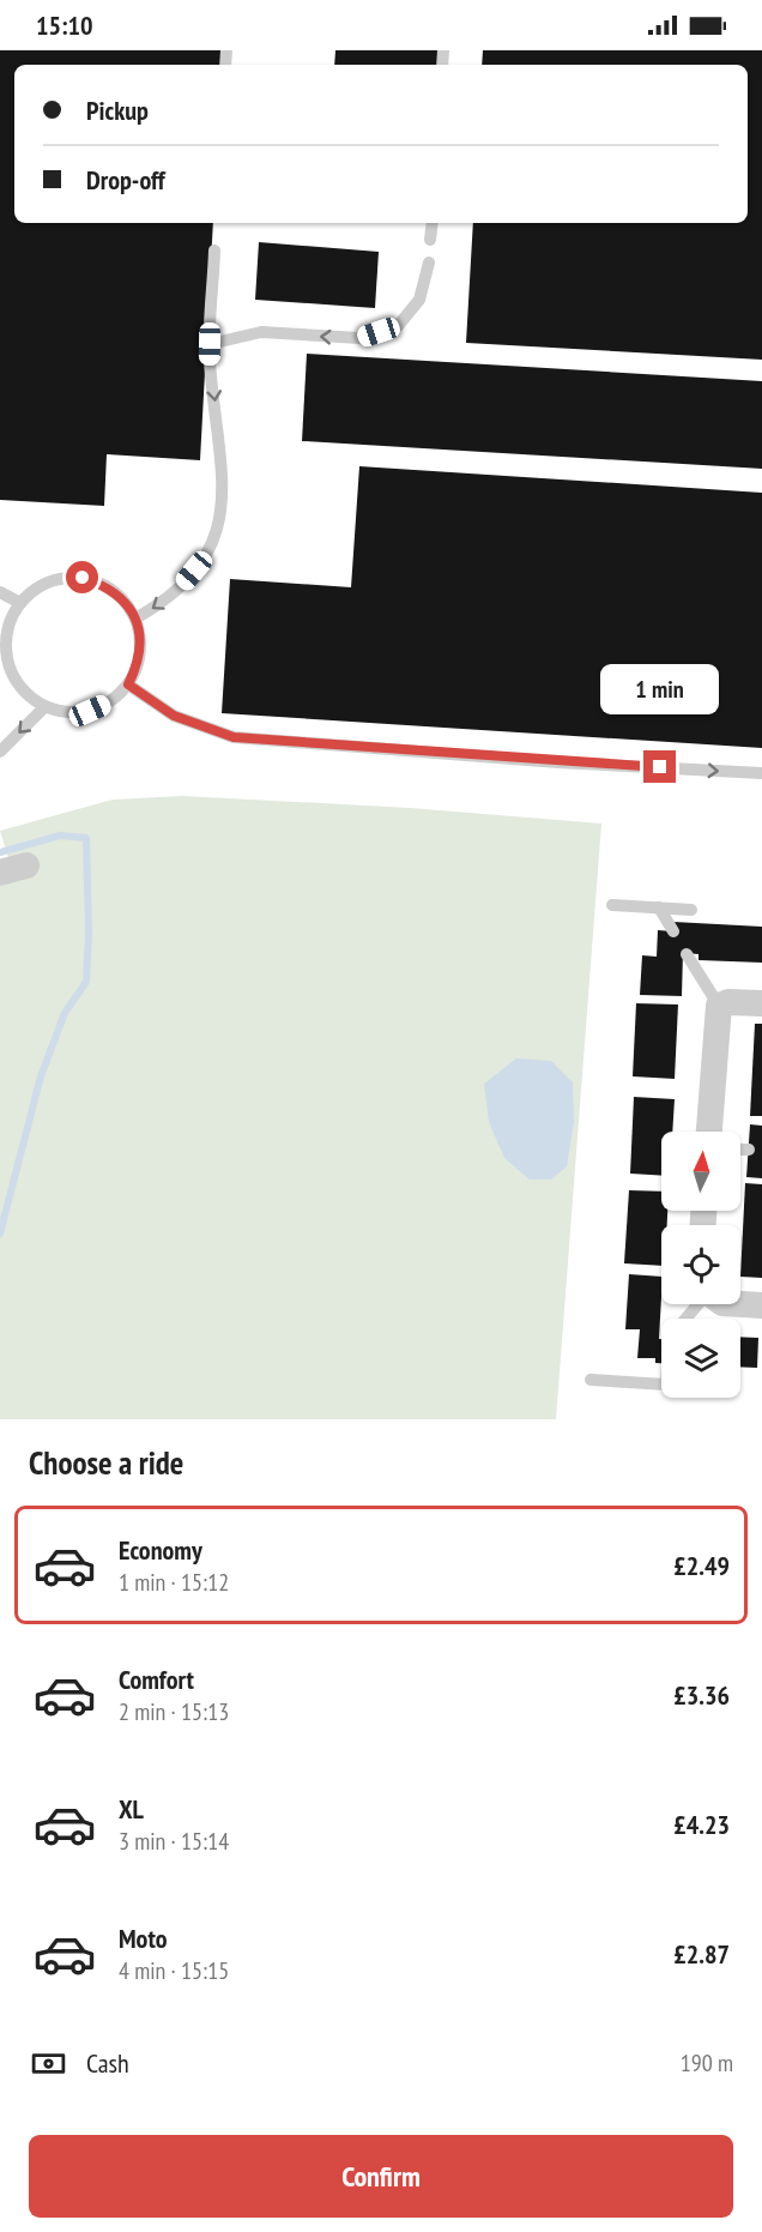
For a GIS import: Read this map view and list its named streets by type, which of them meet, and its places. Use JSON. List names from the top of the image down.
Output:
{
  "north": "top",
  "page": {
    "status": "15:10",
    "banner": ["Pickup", "Drop-off"],
    "bubble": "1 min",
    "heading": "Choose a ride",
    "list": [
      {
        "name": "Economy",
        "note": "1 min · 15:12",
        "value": "£2.49"
      },
      {
        "name": "Comfort",
        "note": "2 min · 15:13",
        "value": "£3.36"
      },
      {
        "name": "XL",
        "note": "3 min · 15:14",
        "value": "£4.23"
      },
      {
        "name": "Moto",
        "note": "4 min · 15:15",
        "value": "£2.87"
      }
    ],
    "pay": ["Cash", "190 m"],
    "buttons": "Confirm"
  }
}
